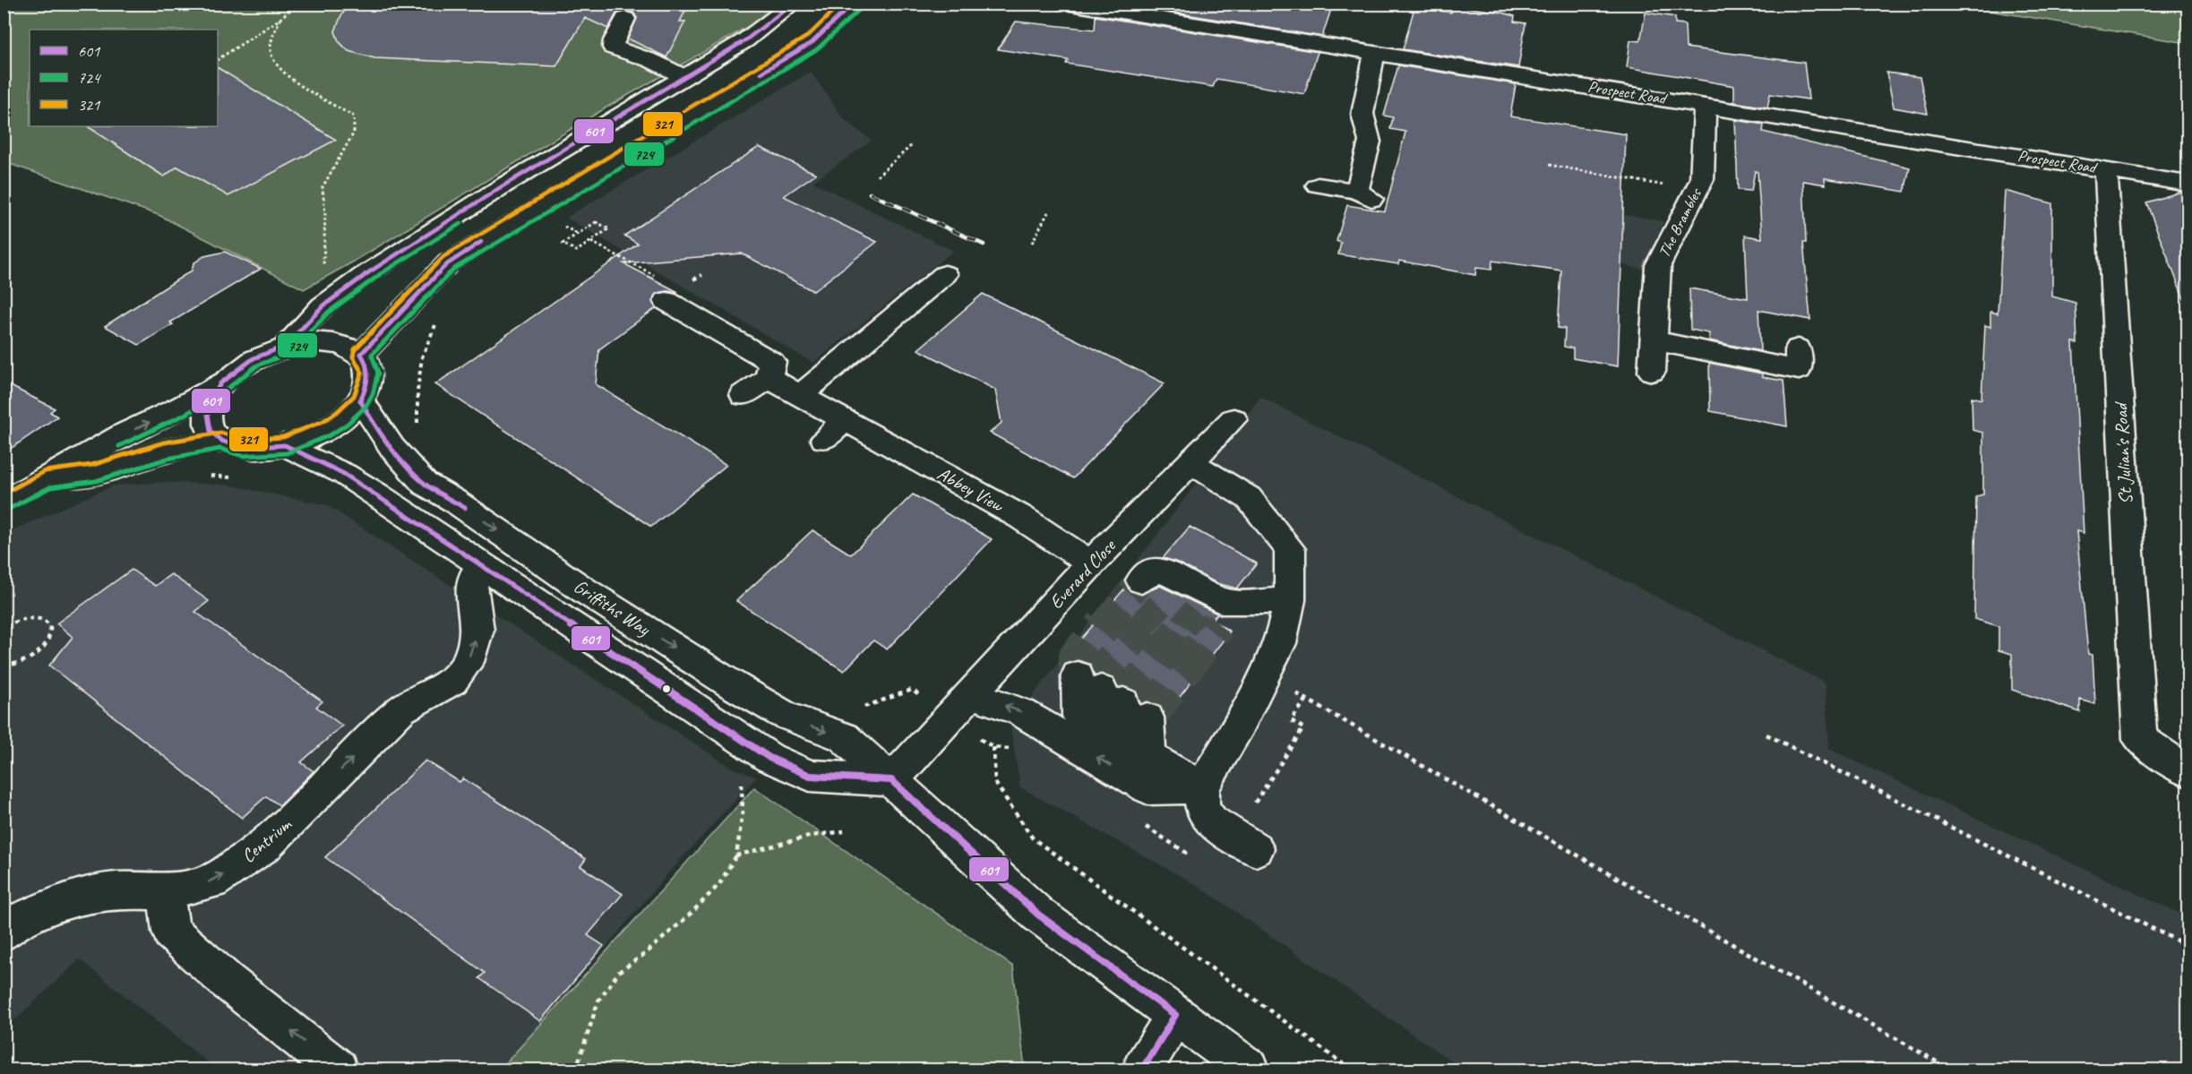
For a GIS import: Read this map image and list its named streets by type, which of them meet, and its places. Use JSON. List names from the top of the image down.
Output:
{
  "streets": {
    "street": [
      "Prospect Road",
      "The Brambles",
      "St Julian's Road",
      "Abbey View",
      "Everard Close",
      "Griffiths Way",
      "Centrium"
    ]
  },
  "crossings": [
    ["Prospect Road", "The Brambles"],
    ["Prospect Road", "St Julian's Road"],
    ["Abbey View", "Everard Close"],
    ["Everard Close", "Griffiths Way"],
    ["Griffiths Way", "Centrium"]
  ],
  "one_way": ["Centrium"],
  "lines": ["transit line 601", "transit line 321", "transit line 724"],
  "legend": ["601", "724", "321"]
}
